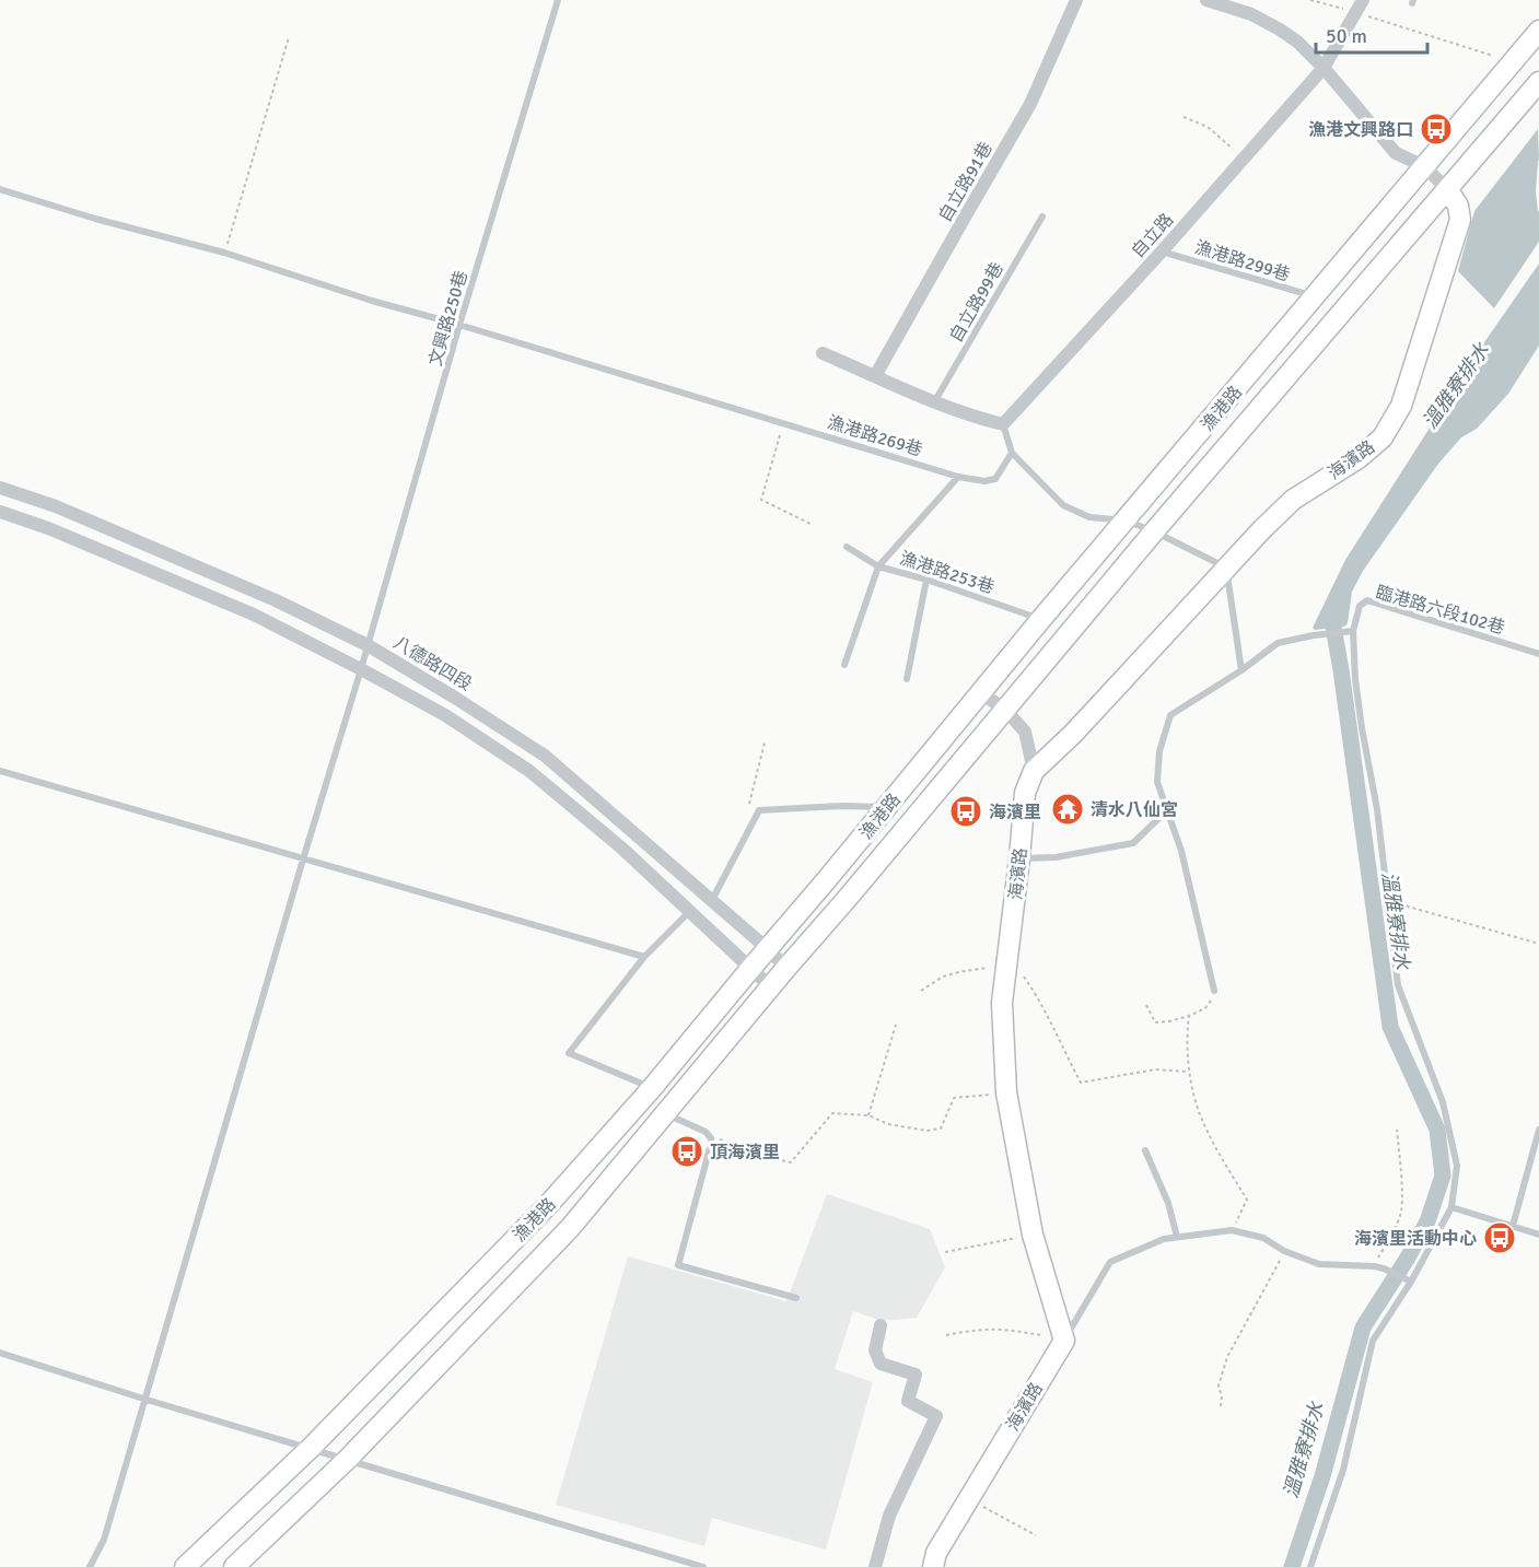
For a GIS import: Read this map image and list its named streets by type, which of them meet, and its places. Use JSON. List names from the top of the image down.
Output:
{
  "streets": {
    "street": [
      "自立路91巷",
      "自立路",
      "漁港路",
      "海濱路",
      "八德路四段"
    ],
    "lane": [
      "漁港路299巷",
      "自立路99巷",
      "文興路250巷",
      "漁港路269巷",
      "漁港路253巷",
      "臨港路六段102巷"
    ]
  },
  "crossings": [
    ["自立路", "漁港路299巷"],
    ["漁港路299巷", "漁港路"],
    ["文興路250巷", "漁港路269巷"],
    ["文興路250巷", "八德路四段"],
    ["漁港路", "海濱路"],
    ["漁港路", "漁港路253巷"],
    ["漁港路", "八德路四段"]
  ],
  "water": ["溫雅寮排水"],
  "places": {
    "bus stop": [
      "漁港文興路口",
      "海濱里",
      "頂海濱里",
      "海濱里活動中心"
    ],
    "temple": ["清水八仙宮"]
  },
  "scale_bar": "50 m"
}
